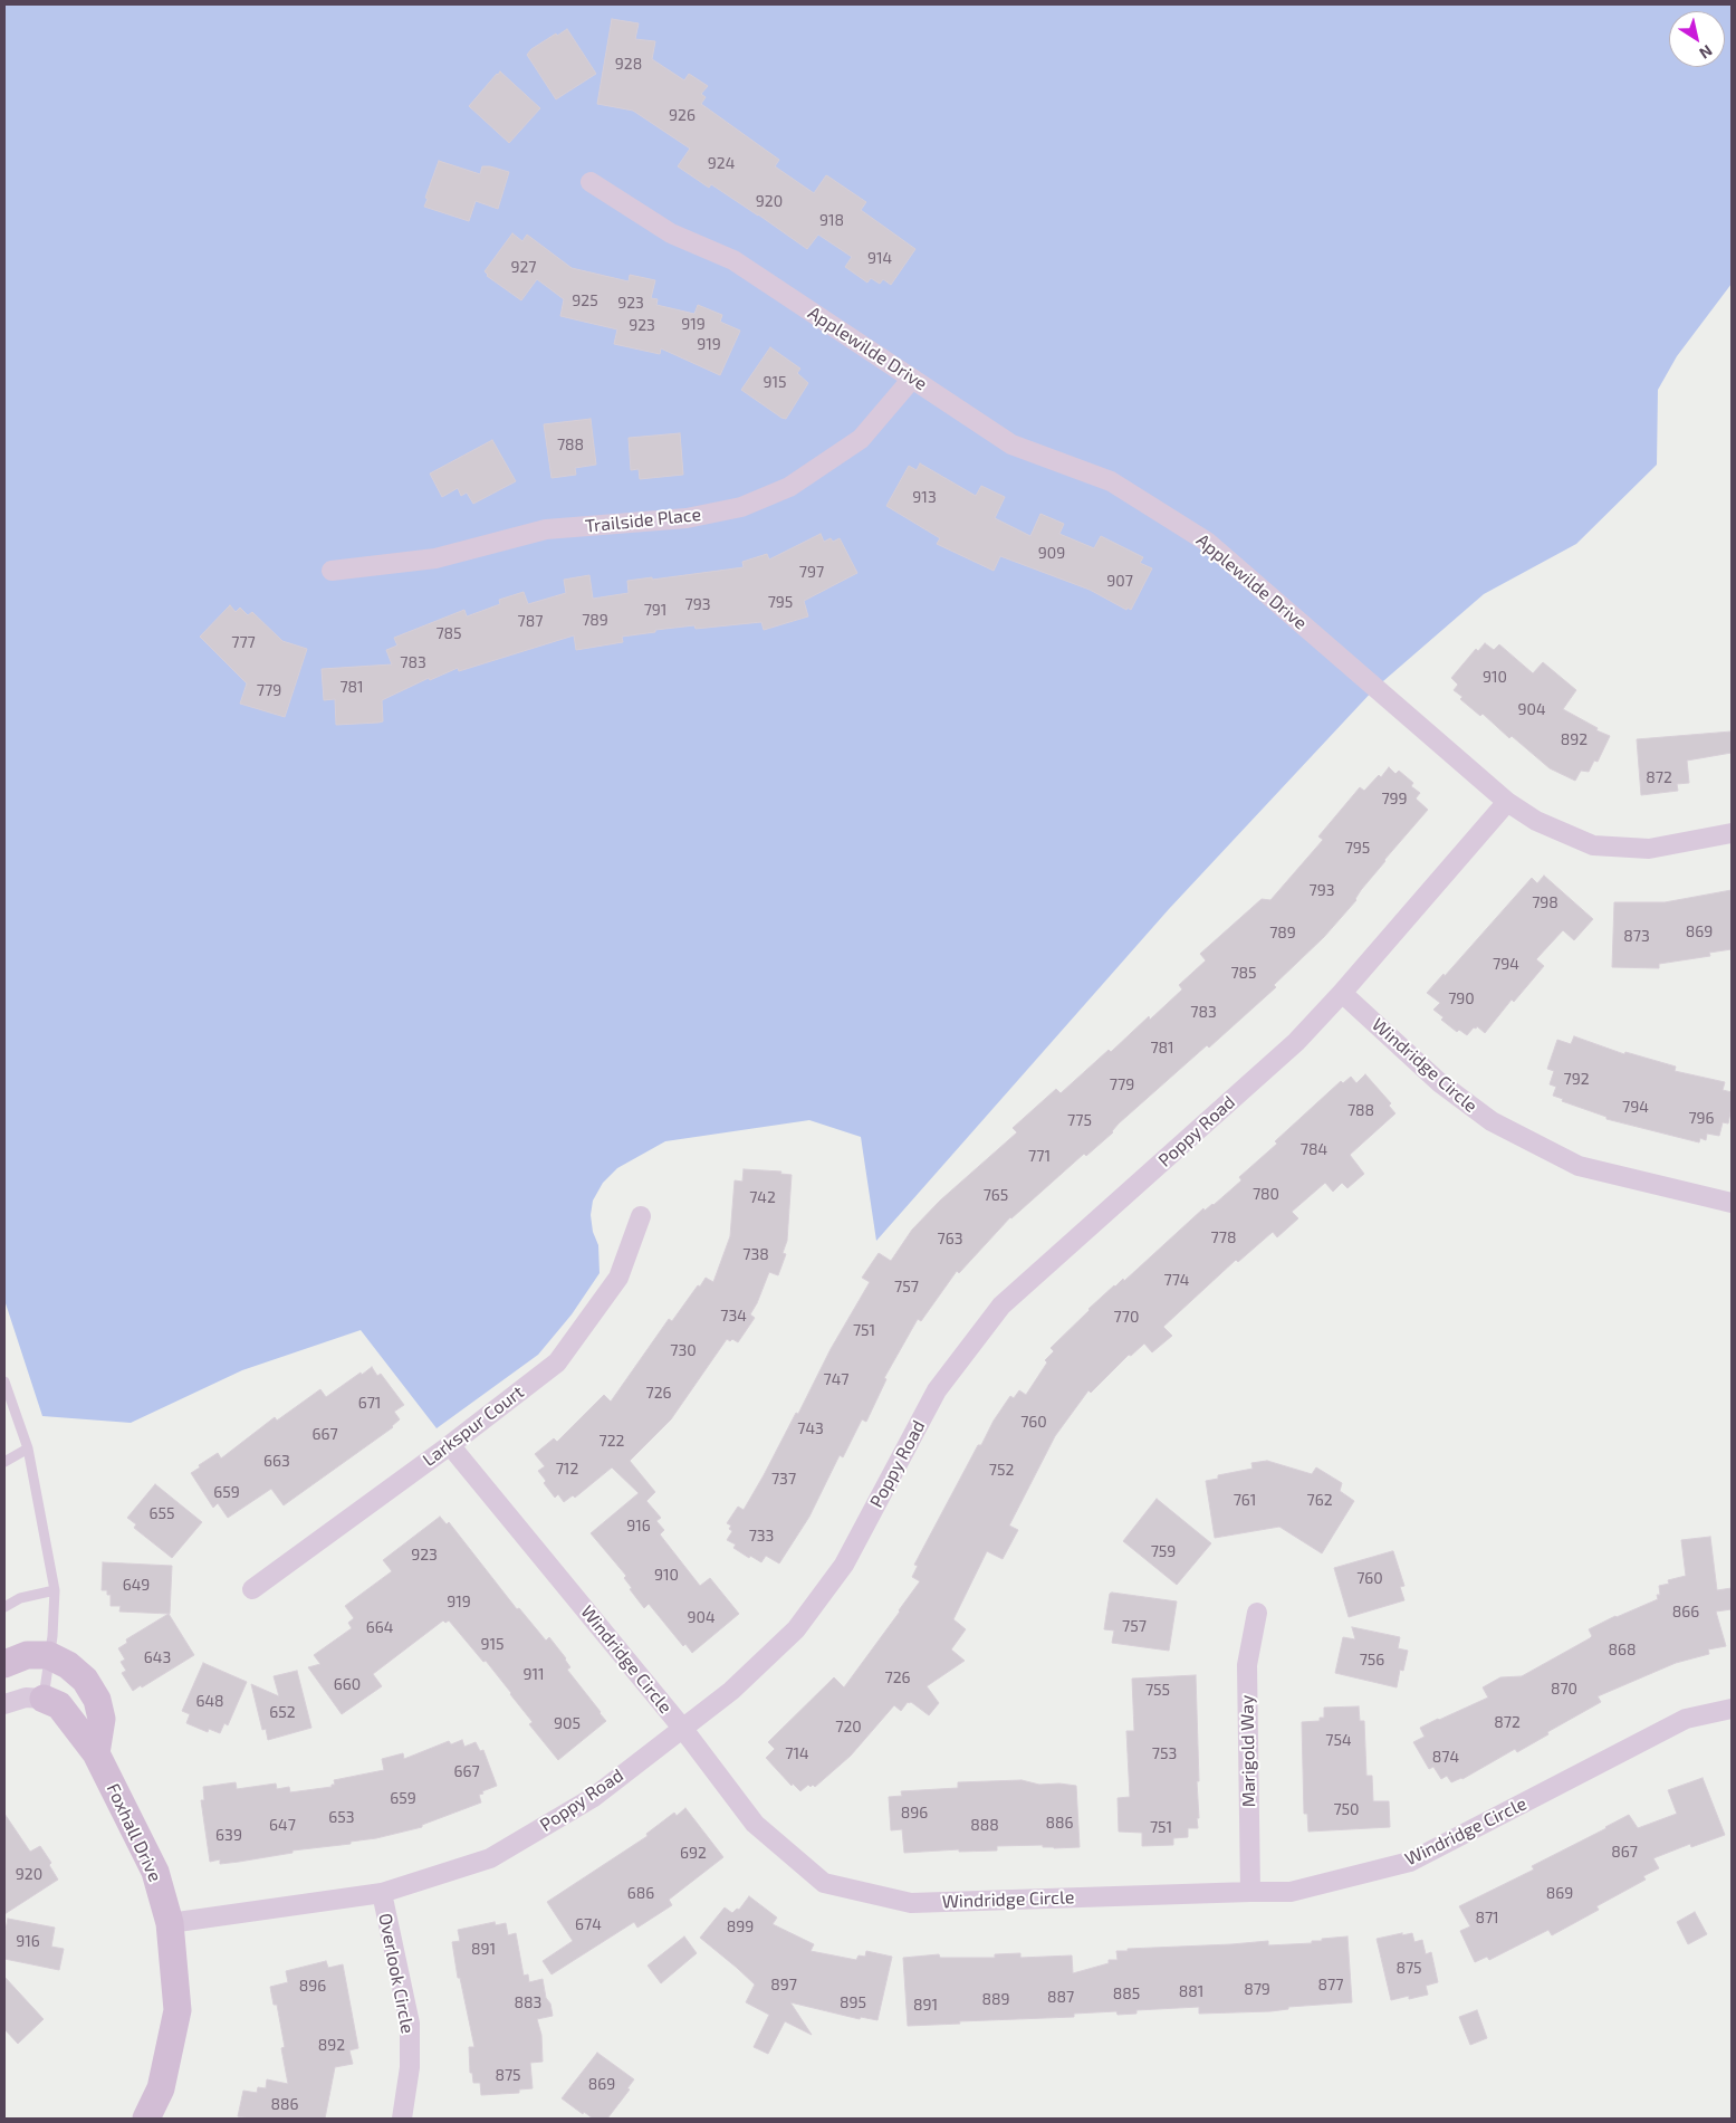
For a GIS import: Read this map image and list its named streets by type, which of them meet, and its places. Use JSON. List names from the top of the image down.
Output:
{
  "streets": {
    "street": [
      "Applewilde Drive",
      "Trailside Place",
      "Windridge Circle",
      "Poppy Road",
      "Larkspur Court",
      "Marigold Way",
      "Foxhall Drive",
      "Overlook Circle"
    ]
  },
  "crossings": [
    ["Applewilde Drive", "Trailside Place"],
    ["Applewilde Drive", "Poppy Road"],
    ["Windridge Circle", "Poppy Road"],
    ["Windridge Circle", "Larkspur Court"],
    ["Windridge Circle", "Marigold Way"],
    ["Poppy Road", "Foxhall Drive"],
    ["Poppy Road", "Overlook Circle"]
  ],
  "house_numbers": [
    "928",
    "926",
    "924",
    "920",
    "918",
    "914",
    "927",
    "925",
    "923",
    "919",
    "923",
    "919",
    "915",
    "788",
    "913",
    "909",
    "797",
    "907",
    "795",
    "793",
    "791",
    "789",
    "787",
    "785",
    "777",
    "783",
    "910",
    "781",
    "779",
    "904",
    "892",
    "872",
    "799",
    "795",
    "793",
    "798",
    "869",
    "789",
    "873",
    "794",
    "785",
    "790",
    "783",
    "781",
    "792",
    "779",
    "794",
    "788",
    "796",
    "775",
    "784",
    "771",
    "780",
    "765",
    "742",
    "778",
    "763",
    "738",
    "774",
    "757",
    "734",
    "770",
    "751",
    "730",
    "747",
    "726",
    "671",
    "760",
    "743",
    "667",
    "722",
    "663",
    "712",
    "752",
    "737",
    "659",
    "761",
    "762",
    "655",
    "916",
    "733",
    "759",
    "923",
    "910",
    "760",
    "649",
    "919",
    "866",
    "904",
    "757",
    "664",
    "915",
    "868",
    "643",
    "756",
    "911",
    "726",
    "660",
    "870",
    "755",
    "648",
    "652",
    "872",
    "905",
    "720",
    "754",
    "714",
    "753",
    "874",
    "667",
    "659",
    "750",
    "896",
    "653",
    "886",
    "647",
    "888",
    "751",
    "639",
    "867",
    "692",
    "920",
    "686",
    "869",
    "871",
    "674",
    "899",
    "916",
    "891",
    "875",
    "897",
    "877",
    "896",
    "879",
    "881",
    "885",
    "887",
    "889",
    "883",
    "895",
    "891",
    "892",
    "875",
    "869",
    "886"
  ],
  "north": "bottom right"
}
